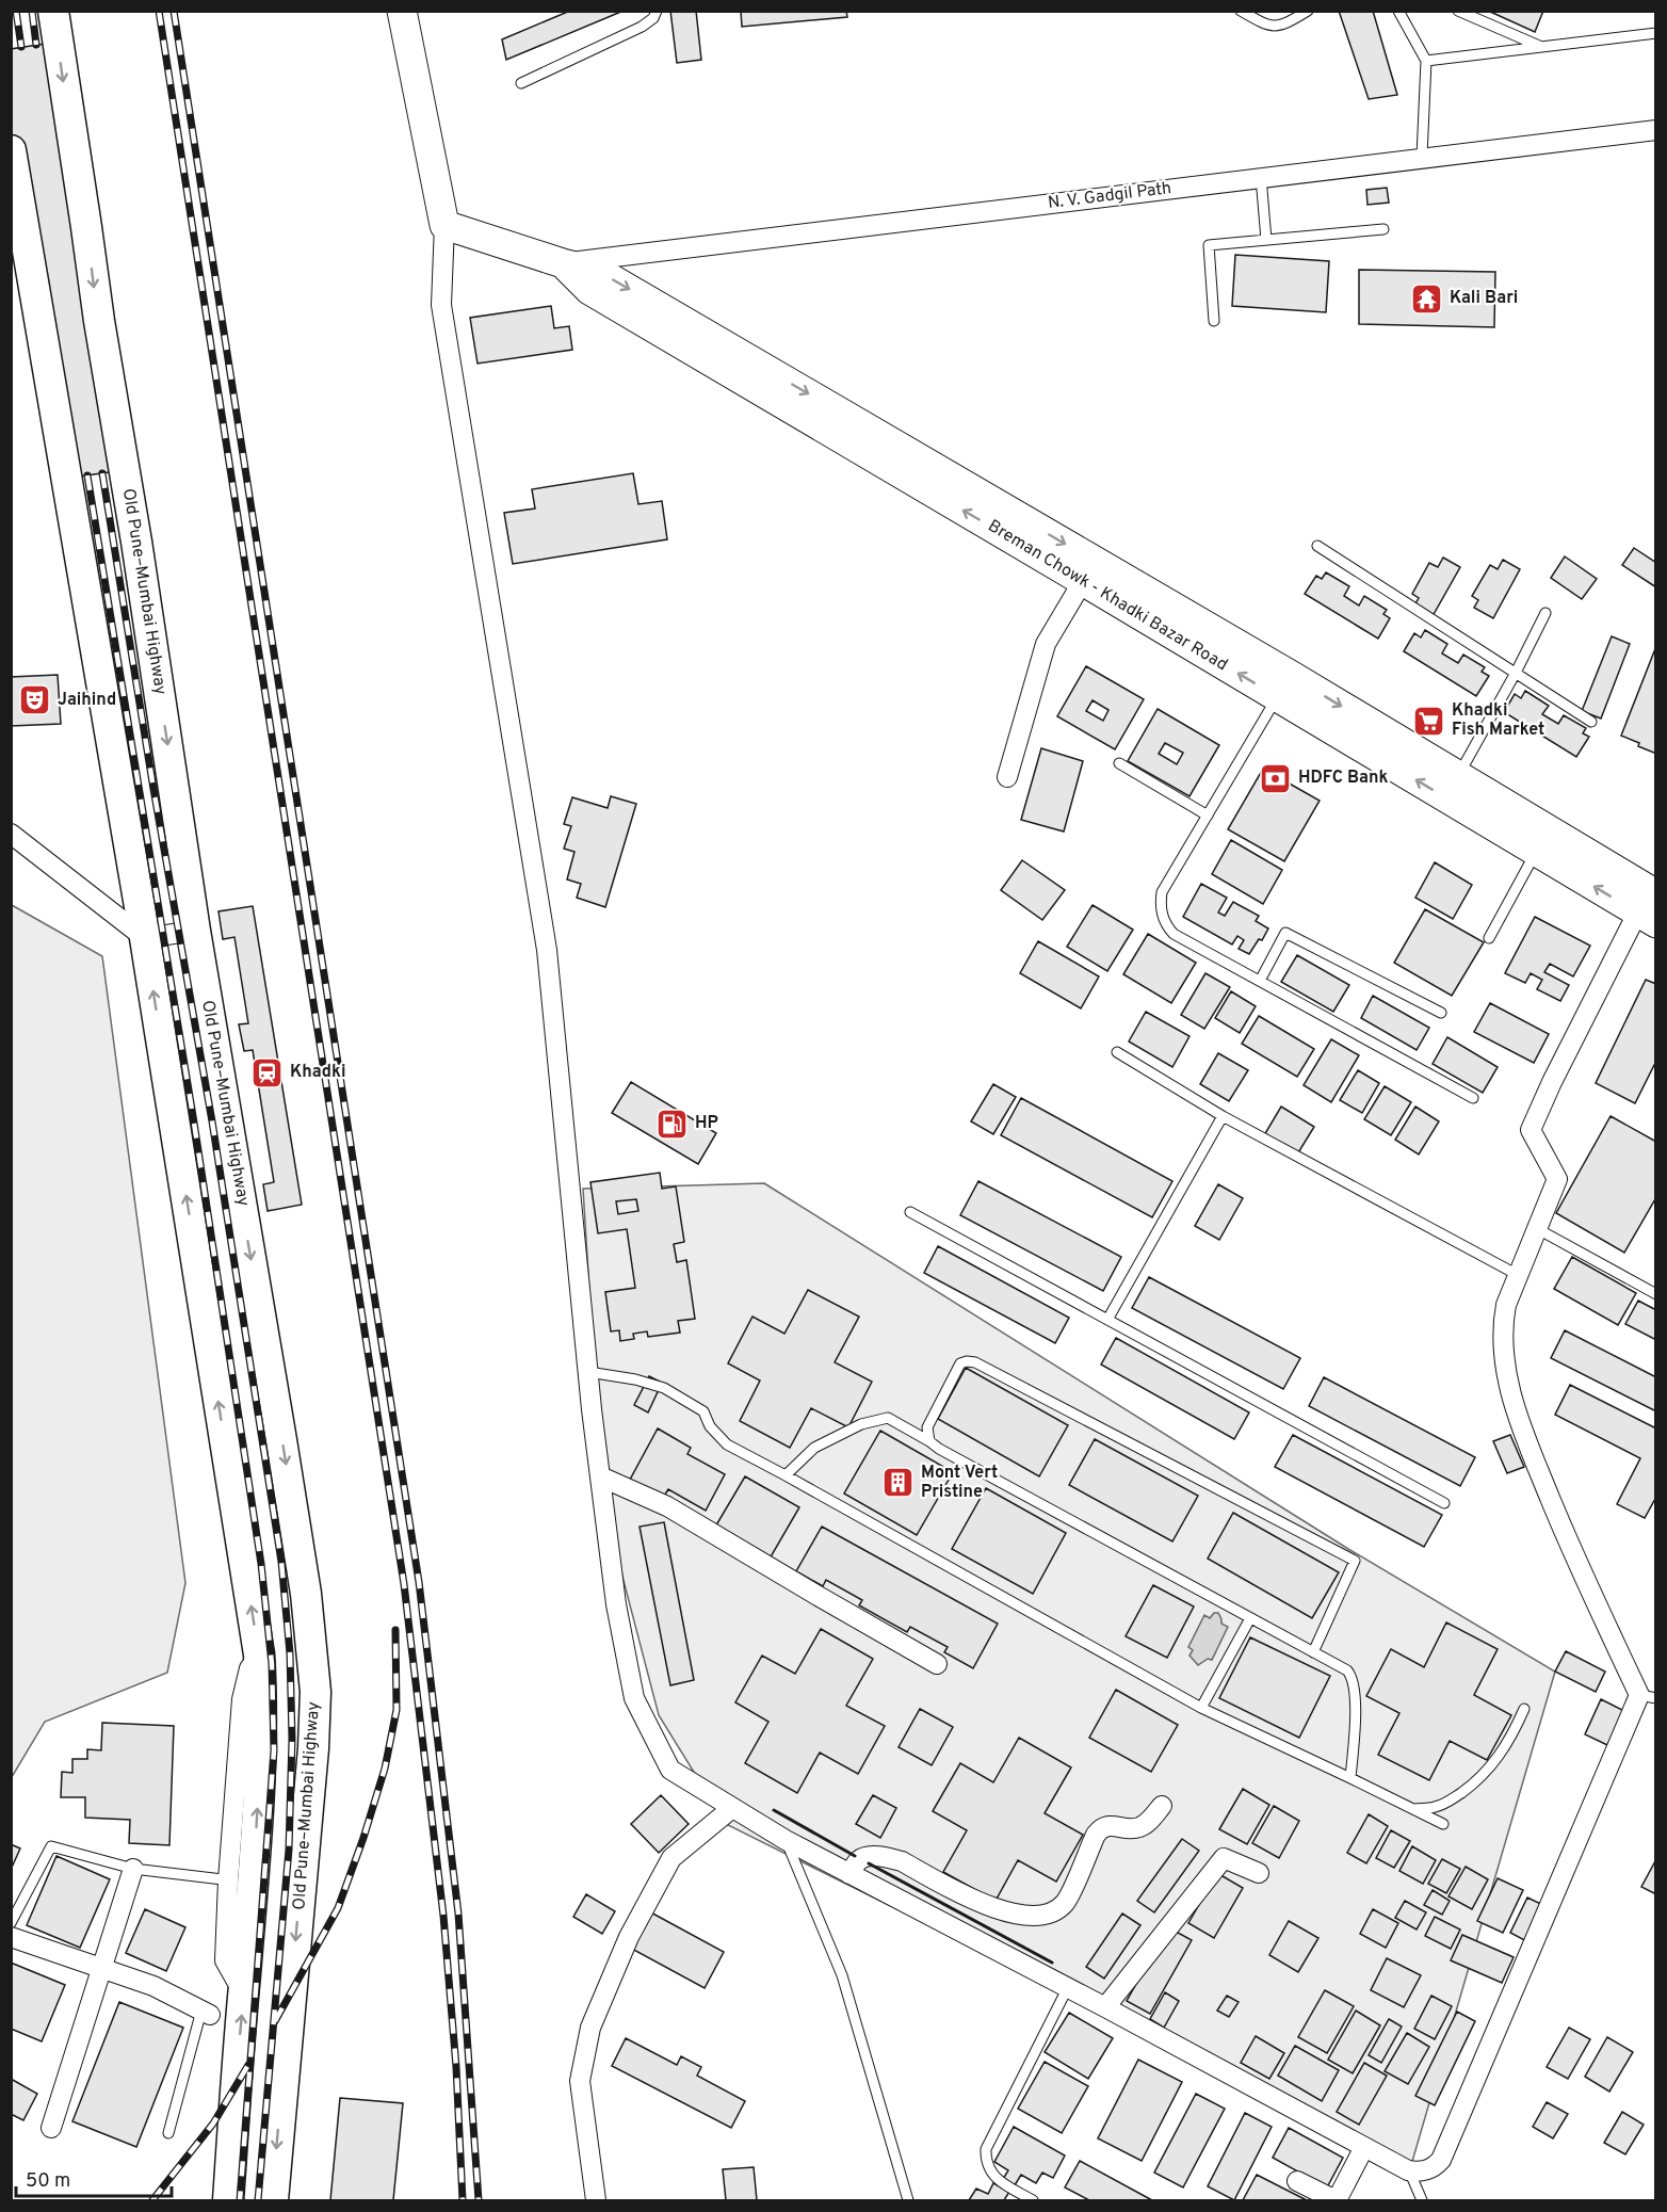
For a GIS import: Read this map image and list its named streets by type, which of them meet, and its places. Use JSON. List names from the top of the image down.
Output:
{
  "streets": {
    "highway": ["Old Pune–Mumbai Highway"],
    "main road": ["Breman Chowk - Khadki Bazar Road"],
    "street": ["N. V. Gadgil Path"]
  },
  "crossings": [
    ["N. V. Gadgil Path", "Breman Chowk - Khadki Bazar Road"]
  ],
  "places": {
    "temple": ["Kali Bari"],
    "theatre": ["Jaihind"],
    "supermarket": ["Khadki Fish Market"],
    "bank": ["HDFC Bank"],
    "station": ["Khadki"],
    "fuel station": ["HP"],
    "building": ["Mont Vert Pristine"]
  },
  "scale_bar": "50 m"
}
